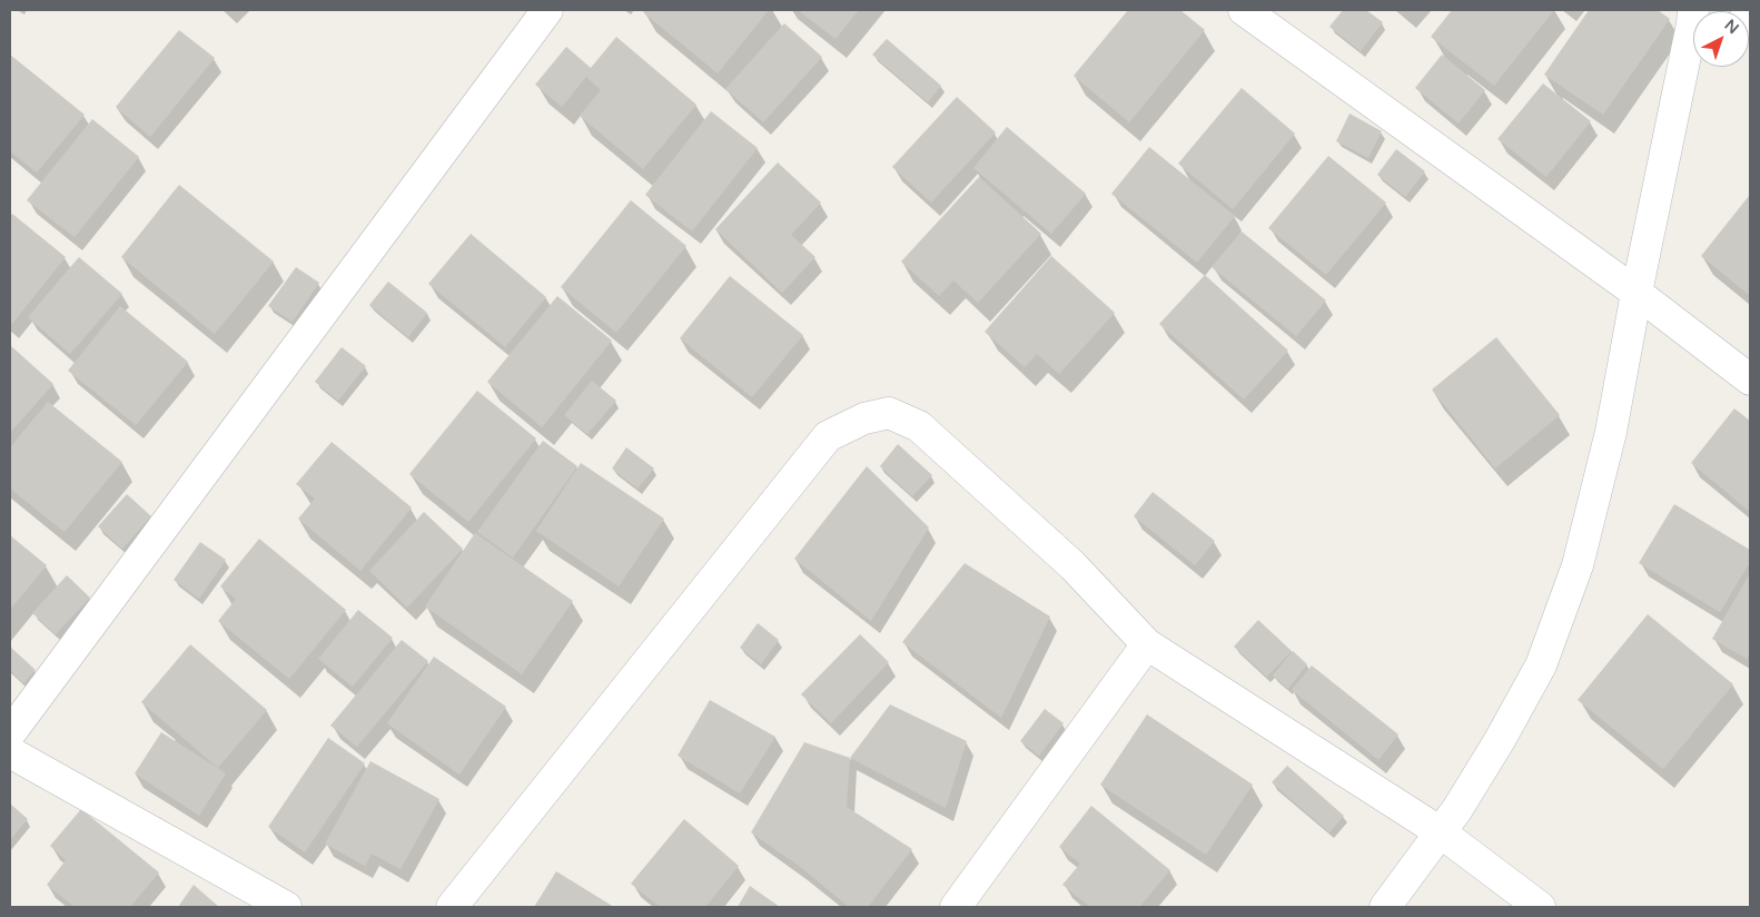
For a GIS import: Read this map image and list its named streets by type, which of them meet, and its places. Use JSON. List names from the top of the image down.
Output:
{
  "north": "top right"
}
